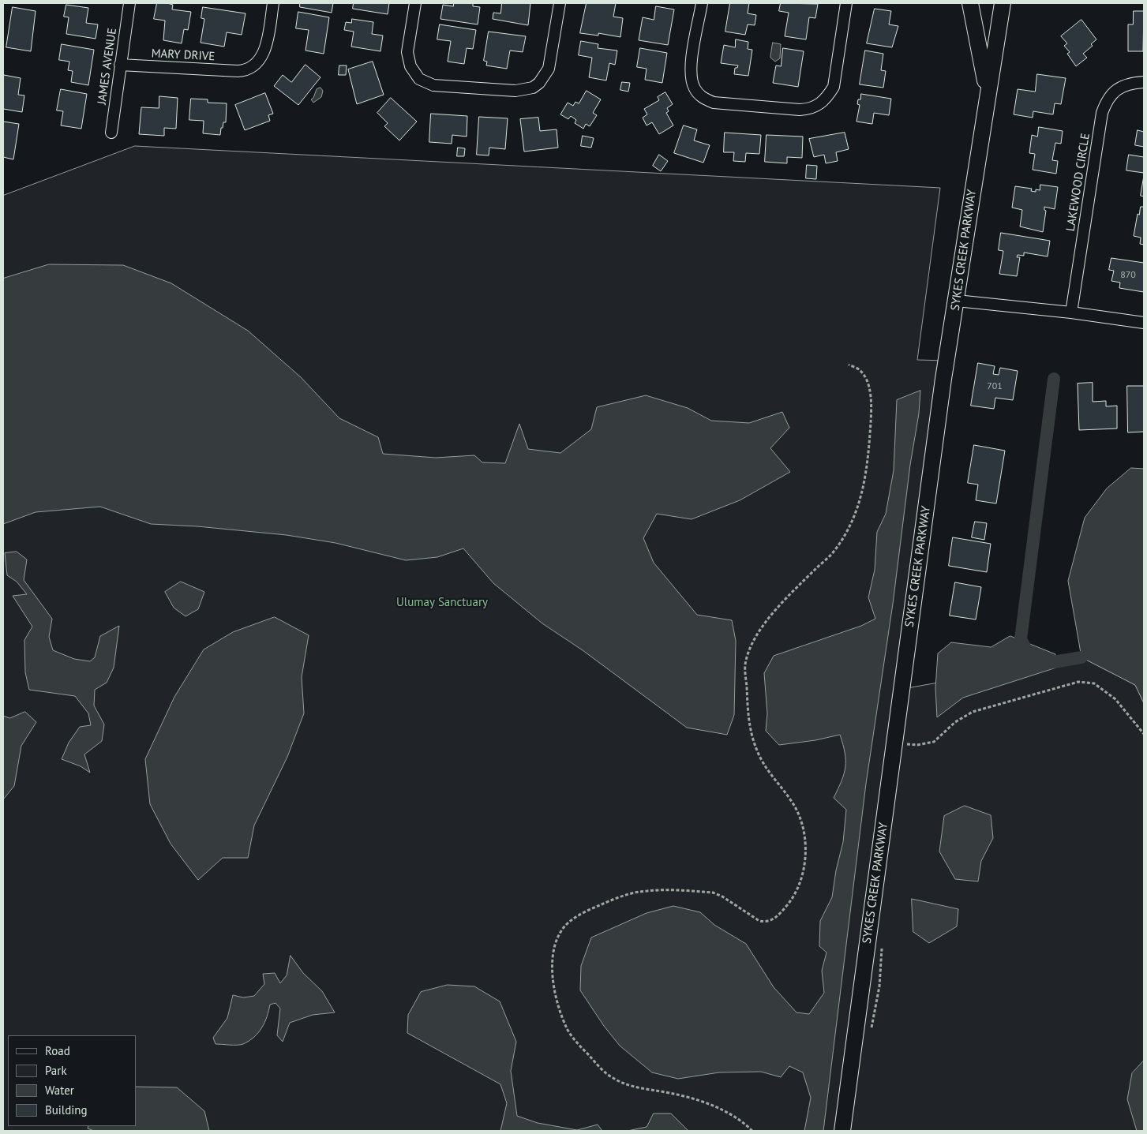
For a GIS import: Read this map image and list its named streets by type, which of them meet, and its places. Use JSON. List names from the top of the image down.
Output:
{
  "streets": {
    "street": [
      "MARY DRIVE",
      "JAMES AVENUE",
      "LAKEWOOD CIRCLE",
      "SYKES CREEK PARKWAY"
    ]
  },
  "crossings": [
    ["MARY DRIVE", "JAMES AVENUE"]
  ],
  "parks": ["Ulumay Sanctuary"],
  "house_numbers": ["870", "701"],
  "legend": [
    "Road",
    "Park",
    "Water",
    "Building"
  ]
}
